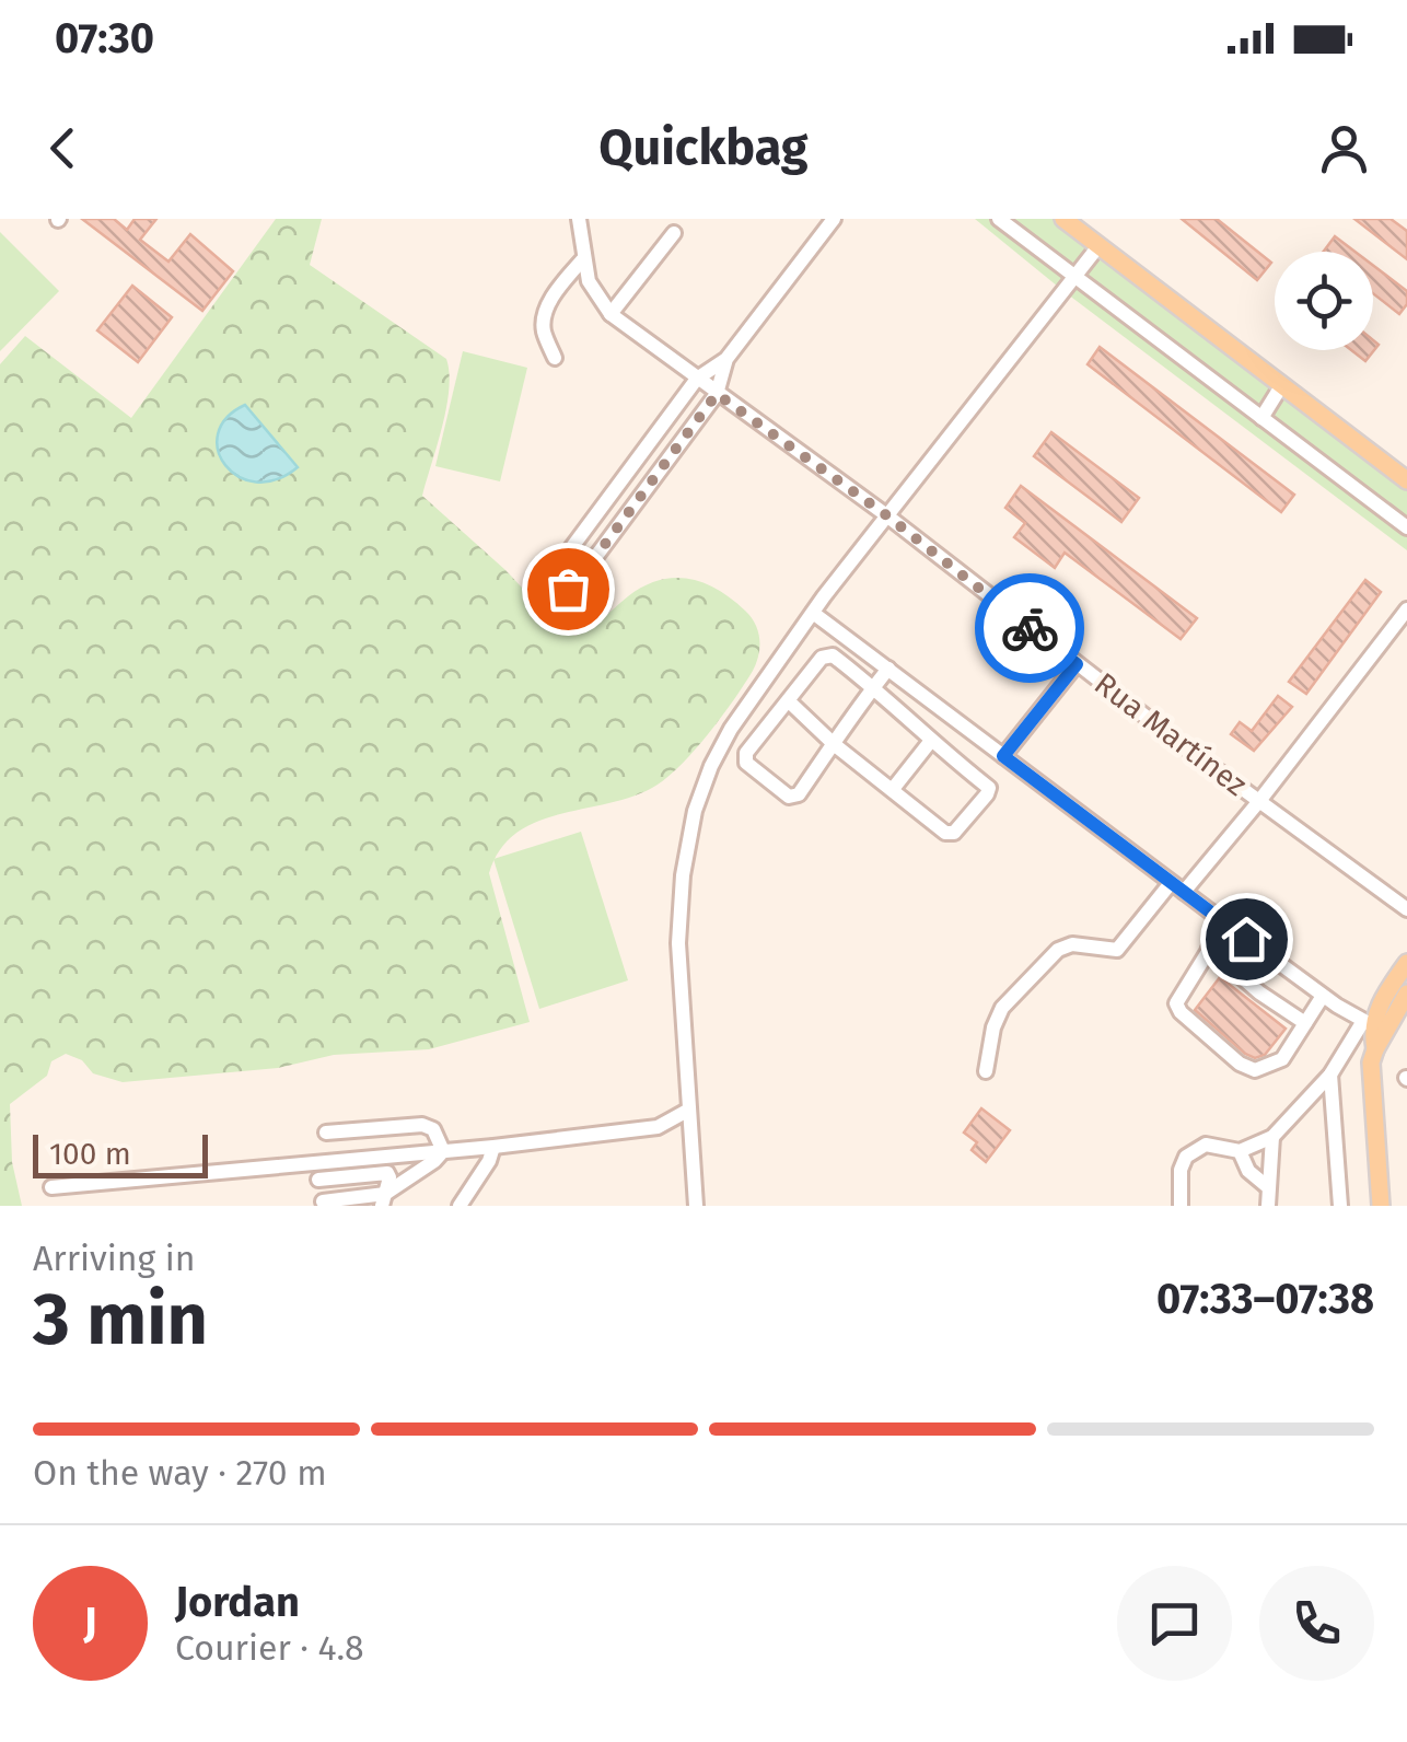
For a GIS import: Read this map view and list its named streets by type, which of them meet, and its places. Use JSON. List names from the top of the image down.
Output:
{
  "streets": {
    "street": ["Rua Martínez"]
  },
  "scale_bar": "100 m",
  "page": {
    "status": "07:30",
    "header": "Quickbag",
    "scale": "100 m",
    "heading": ["3 min", "Arriving in", "07:33–07:38"],
    "panel": ["Jordan", "Courier · 4.8"],
    "bar": "On the way · 270 m",
    "round": "J"
  }
}
